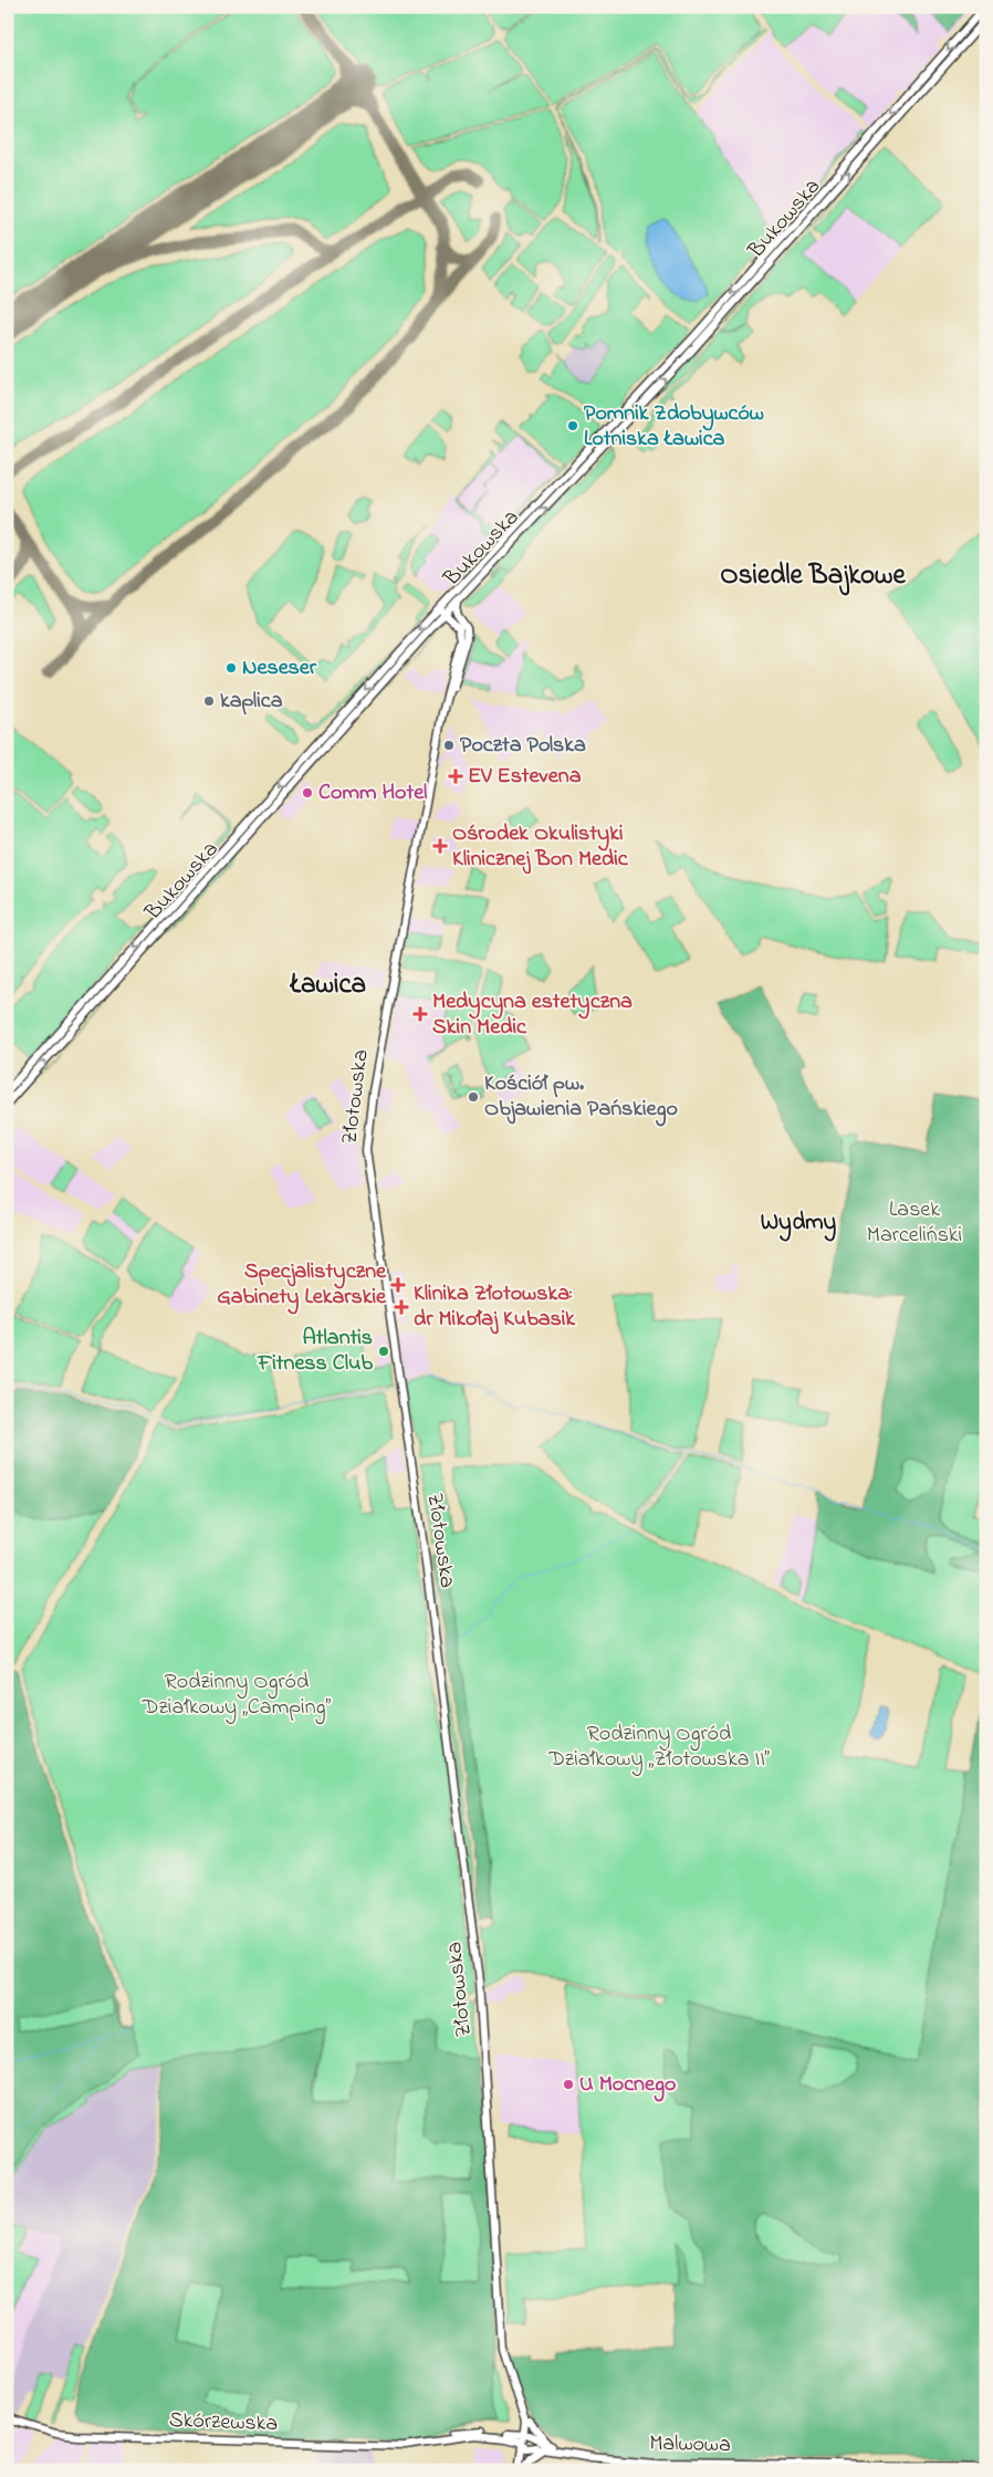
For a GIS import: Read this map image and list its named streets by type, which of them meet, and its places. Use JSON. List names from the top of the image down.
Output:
{
  "streets": {
    "street": [
      "Bukowska",
      "Złotowska",
      "Skórzewska",
      "Malwowa"
    ]
  },
  "crossings": [
    ["Bukowska", "Złotowska"],
    ["Złotowska", "Skórzewska"],
    ["Złotowska", "Malwowa"],
    ["Skórzewska", "Malwowa"]
  ],
  "districts": ["Osiedle Bajkowe", "Ławica", "Wydmy"],
  "parks": ["Lasek Marceliński", "Rodzinny Ogród Działkowy „Camping”", "Rodzinny Ogród Działkowy „Złotowska II”"],
  "places": {
    "other": [
      "Pomnik Zdobywców Lotniska Ławica",
      "Neseser",
      "kaplica",
      "Poczta Polska",
      "Comm Hotel",
      "Kościół pw. Objawienia Pańskiego",
      "Atlantis Fitness Club",
      "U Mocnego"
    ],
    "health": [
      "EV Estevena",
      "Ośrodek Okulistyki Klinicznej Bon Medic",
      "Medycyna estetyczna Skin Medic",
      "Specjalistyczne Gabinety Lekarskie",
      "Klinika Złotowska: dr Mikołaj Kubasik"
    ]
  }
}
